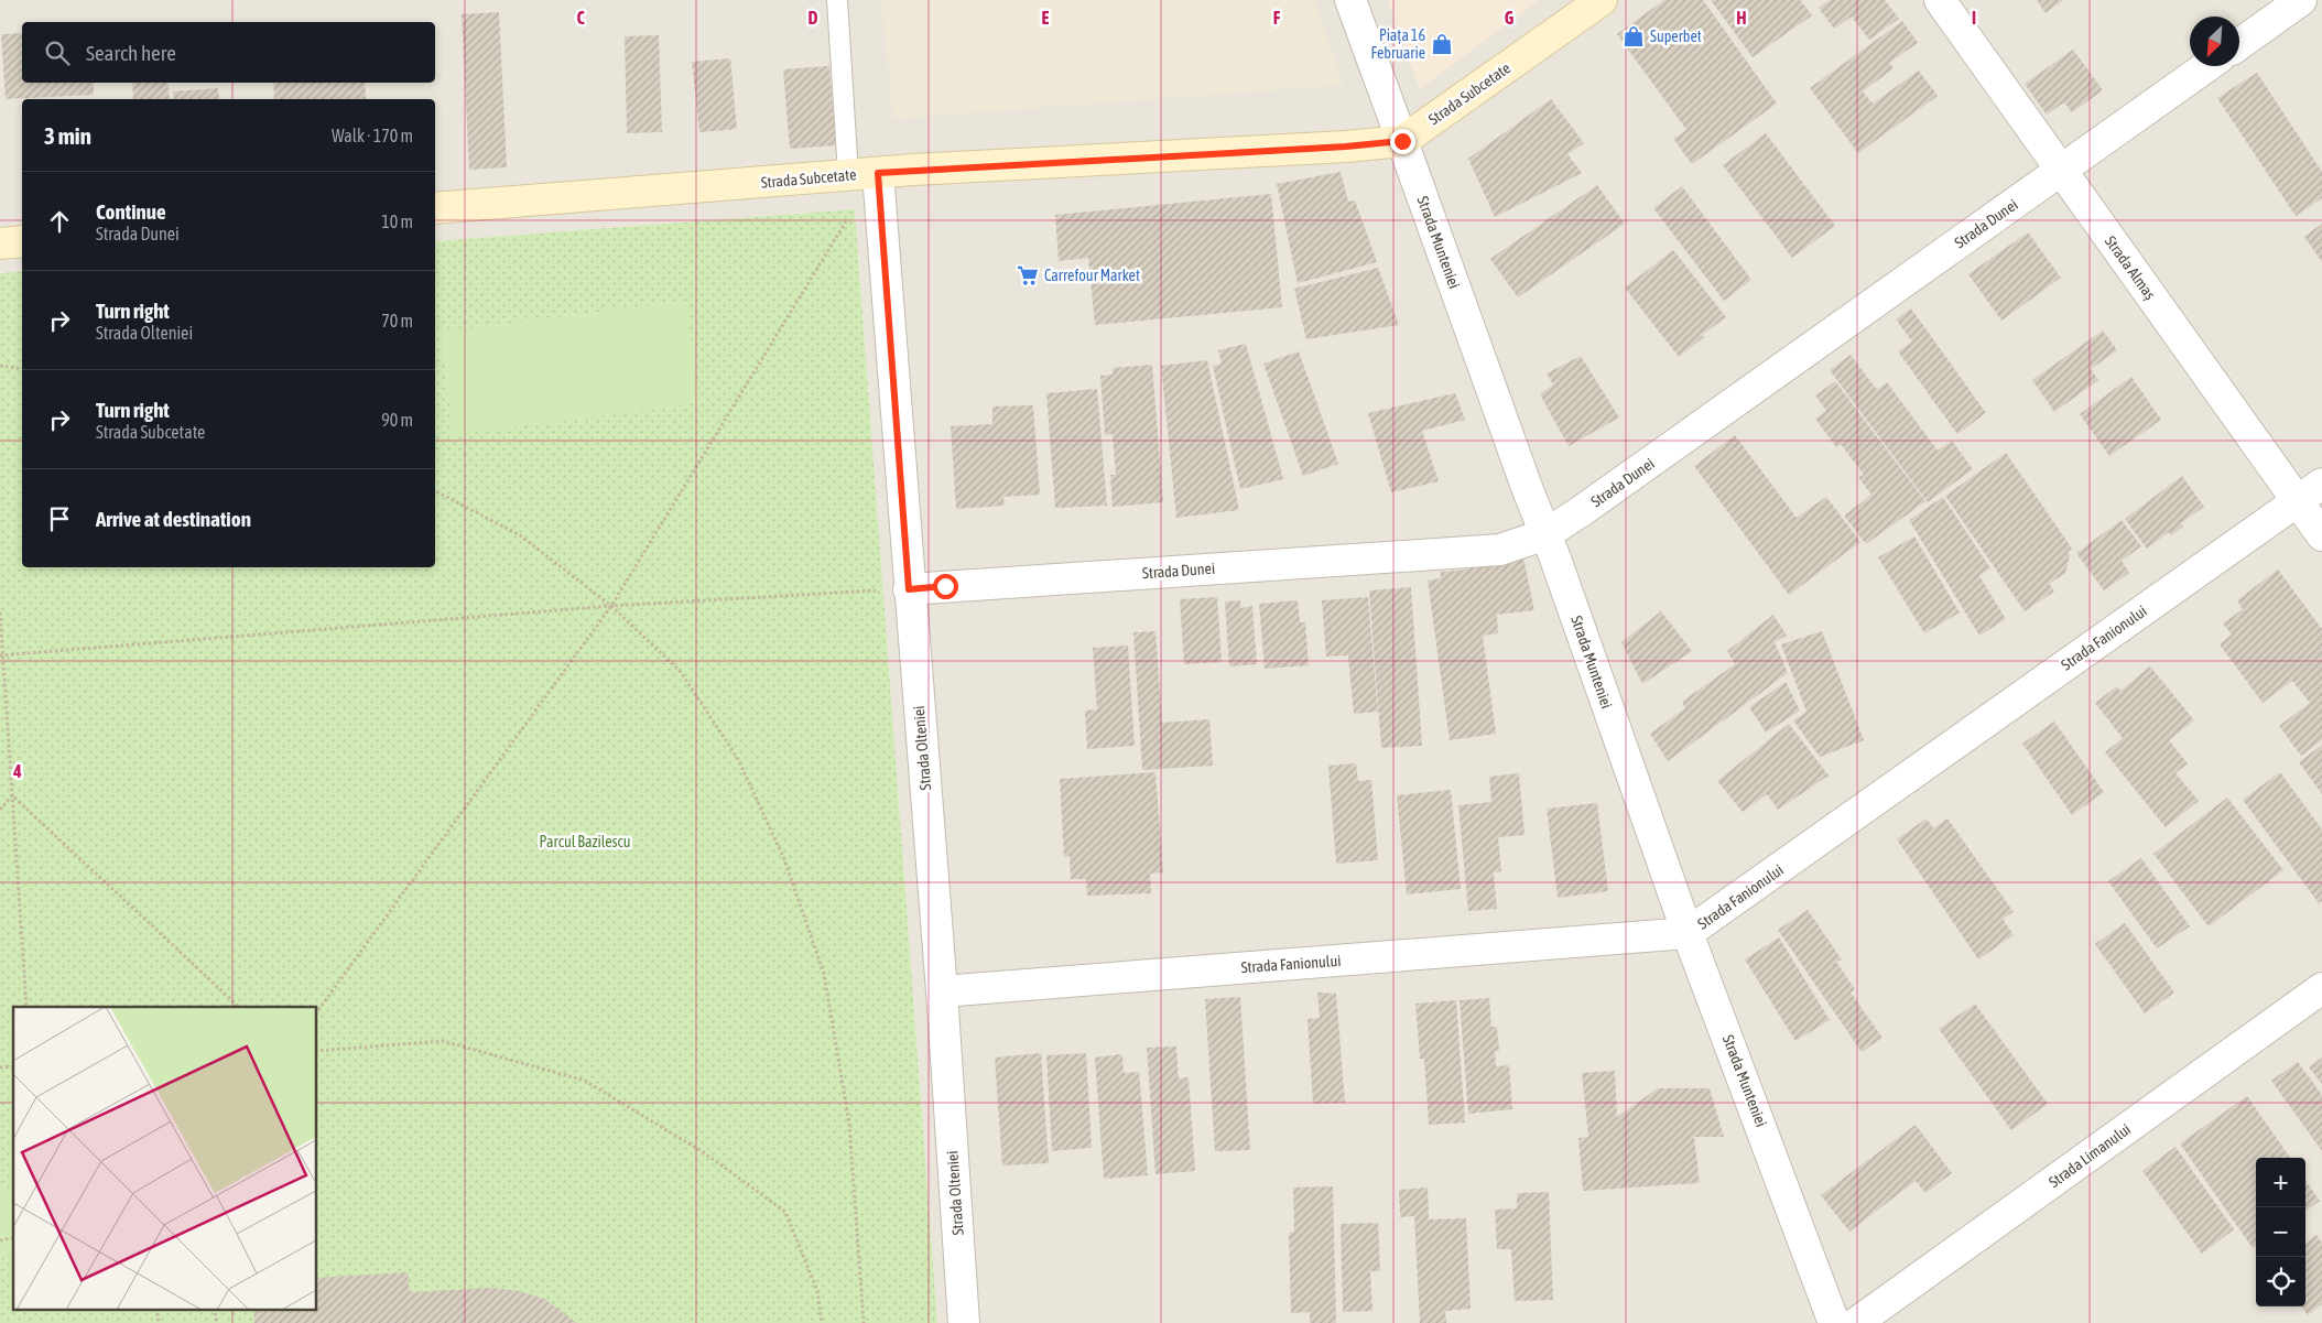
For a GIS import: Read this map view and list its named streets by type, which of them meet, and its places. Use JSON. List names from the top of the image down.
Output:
{
  "streets": {
    "street": [
      "Strada Subcetate",
      "Strada Dunei",
      "Strada Munteniei",
      "Strada Almaș",
      "Strada Fanionului",
      "Strada Olteniei",
      "Strada Limanului"
    ]
  },
  "crossings": [
    ["Strada Subcetate", "Strada Munteniei"],
    ["Strada Subcetate", "Strada Olteniei"],
    ["Strada Dunei", "Strada Munteniei"],
    ["Strada Dunei", "Strada Almaș"],
    ["Strada Dunei", "Strada Olteniei"],
    ["Strada Munteniei", "Strada Fanionului"],
    ["Strada Almaș", "Strada Fanionului"],
    ["Strada Fanionului", "Strada Olteniei"]
  ],
  "parks": ["Parcul Bazilescu"],
  "places": {
    "shop": ["Superbet", "Piața 16 Februarie"],
    "supermarket": ["Carrefour Market"]
  },
  "north": "bottom left",
  "page": {
    "search": "Search here",
    "heading": ["3 min", "Walk · 170 m"],
    "list": [
      ["Continue", "Strada Dunei", "10 m"],
      ["Turn right", "Strada Olteniei", "70 m"],
      ["Turn right", "Strada Subcetate", "90 m"],
      "Arrive at destination"
    ],
    "map_buttons": ["+", "−"]
  },
  "grid": {
    "columns": [
      "C",
      "D",
      "E",
      "F",
      "G",
      "H",
      "I"
    ],
    "rows": ["4"]
  }
}
